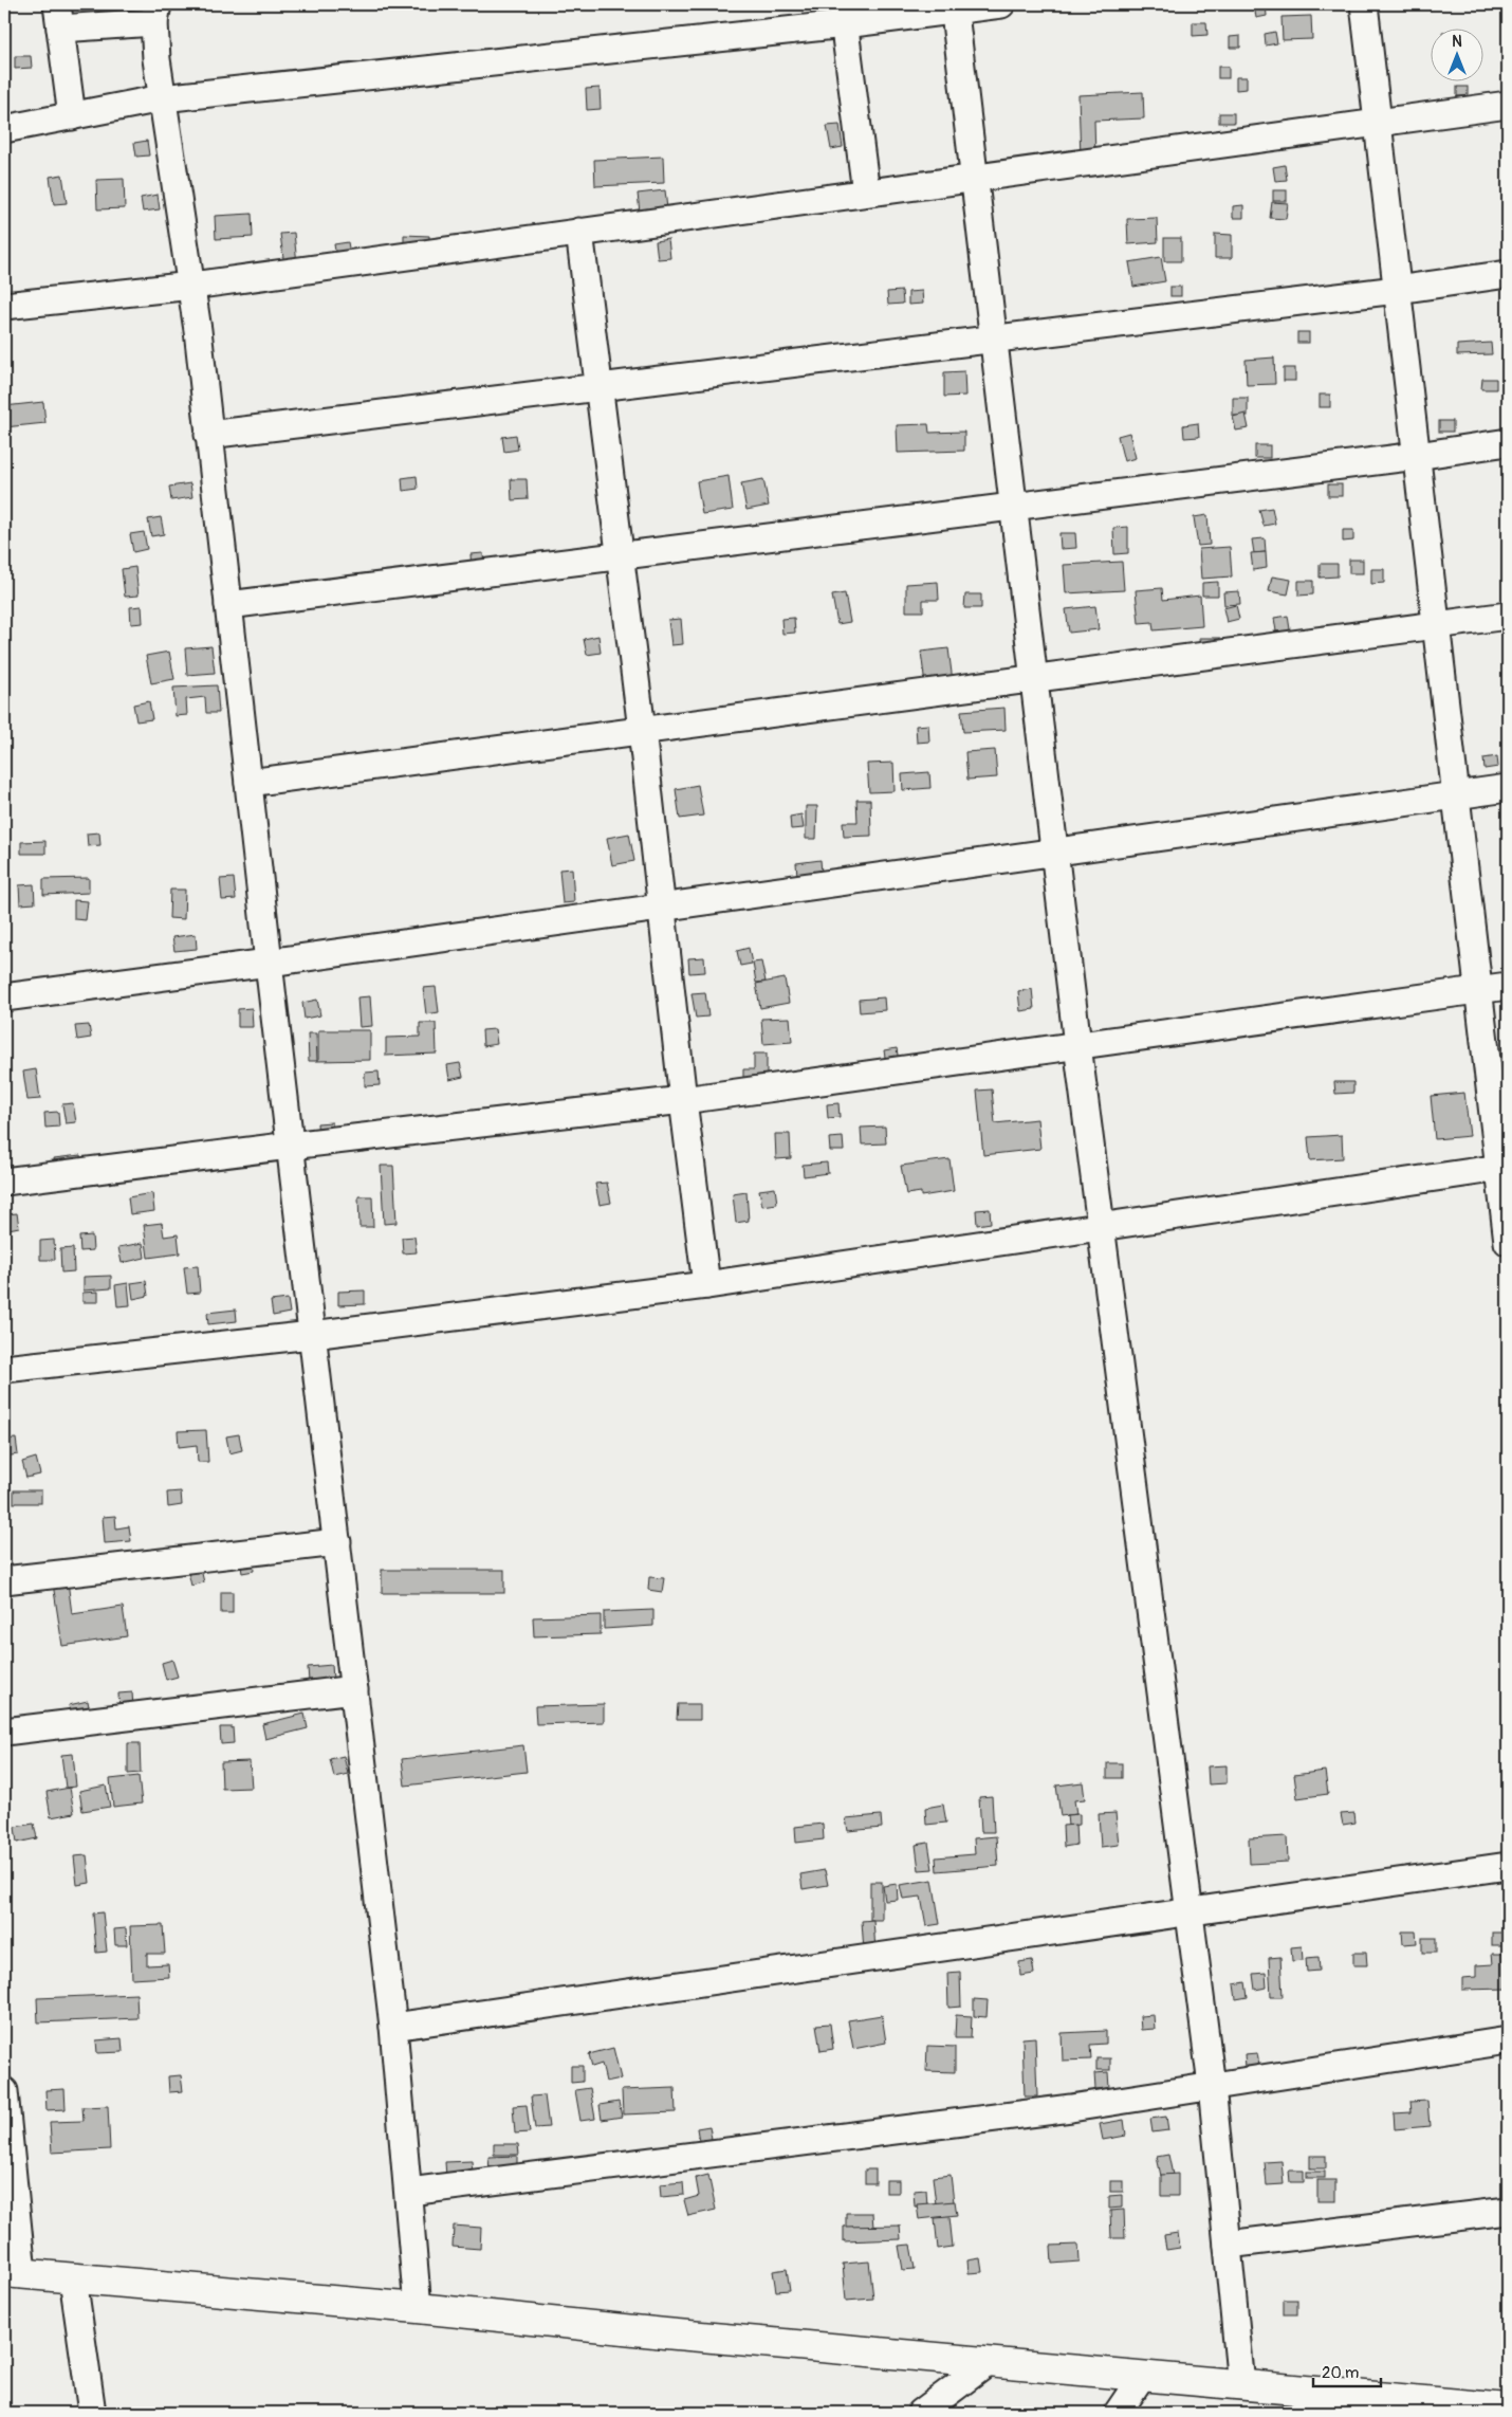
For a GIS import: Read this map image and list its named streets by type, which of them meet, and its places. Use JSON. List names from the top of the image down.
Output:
{
  "scale_bar": "20 m",
  "north": "top"
}
